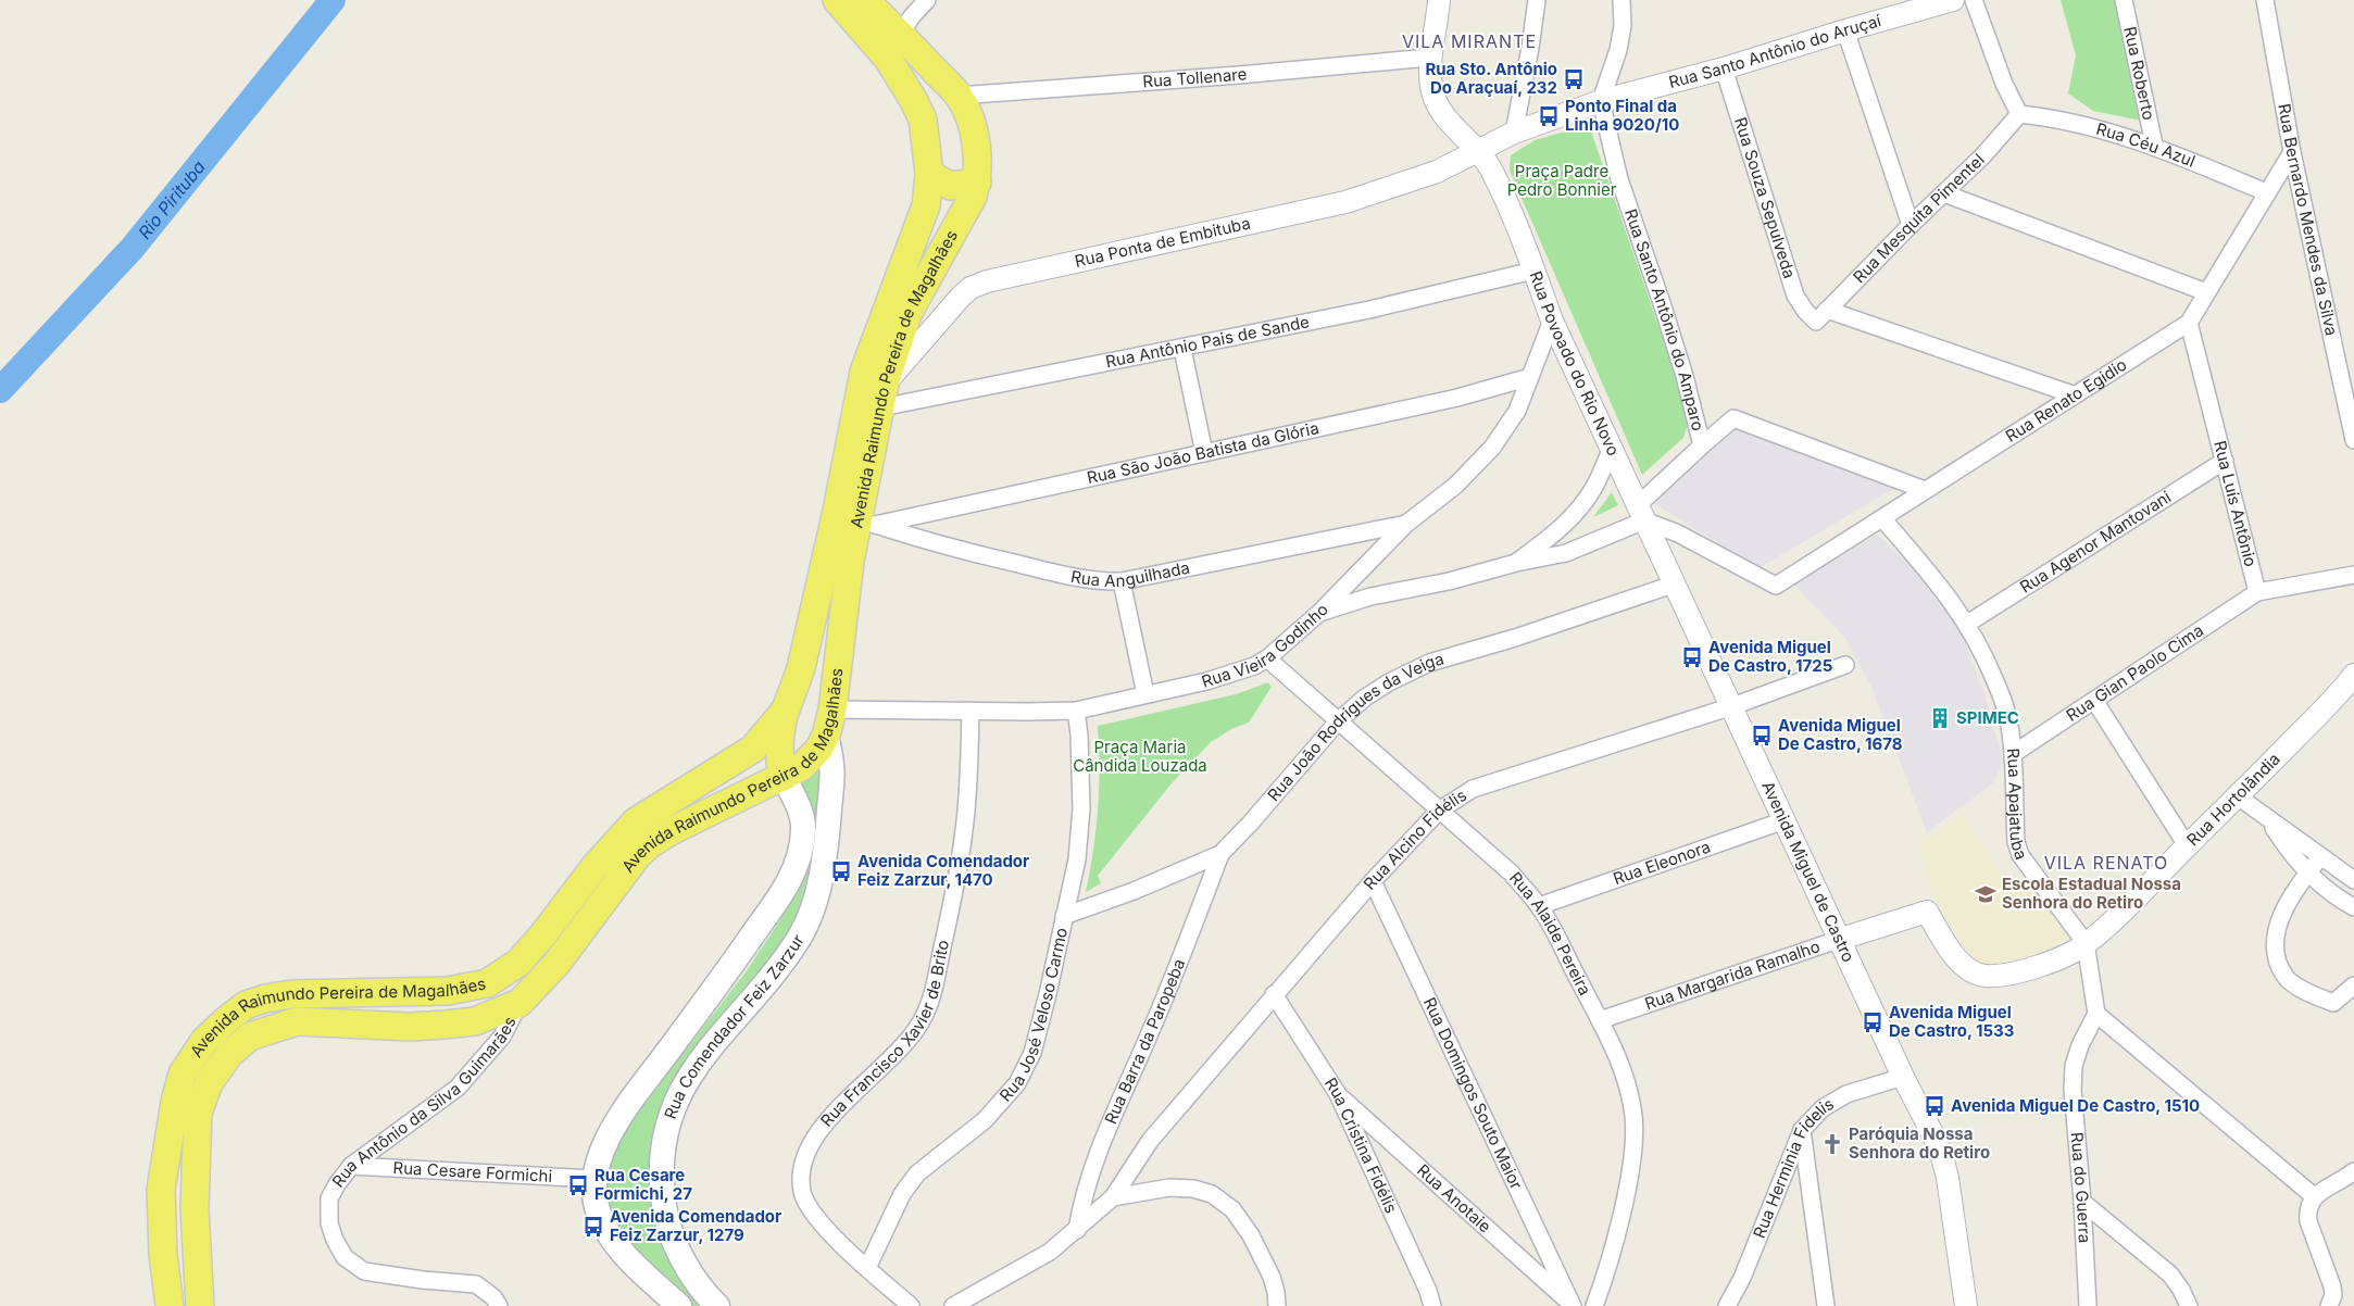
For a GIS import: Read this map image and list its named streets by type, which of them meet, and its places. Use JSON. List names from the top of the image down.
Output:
{
  "streets": {
    "main road": ["Avenida Raimundo Pereira de Magalhães", "Rua Comendador Feiz Zarzur"],
    "street": [
      "Rua Santo Antônio do Aruçaí",
      "Rua Roberto",
      "Rua Tollenare",
      "Rua Céu Azul",
      "Rua Souza Sepulveda",
      "Rua Mesquita Pimentel",
      "Rua Bernardo Mendes da Silva",
      "Rua Ponta de Embituba",
      "Rua Santo Antônio do Amparo",
      "Rua Antônio Pais de Sande",
      "Rua Povoado do Rio Novo",
      "Rua Renato Egidio",
      "Rua São João Batista da Glória",
      "Rua Luís Antônio",
      "Rua Agenor Mantovani",
      "Rua Anguilhada",
      "Rua Vieira Godinho",
      "Rua Gian Paolo Cima",
      "Rua João Rodrigues da Veiga",
      "Rua Hortolãndia",
      "Rua Apajatuba",
      "Rua Alcino Fidélis",
      "Rua Eleonora",
      "Avenida Miguel de Castro",
      "Rua Alaide Pereira",
      "Rua Margarida Ramalho",
      "Rua José Veloso Carmo",
      "Rua Francisco Xavier de Brito",
      "Rua Barra da Paropeba",
      "Rua Domingos Souto Maior",
      "Rua Antônio da Silva Guimarães",
      "Rua Cristina Fidélis",
      "Rua Herminia Fidelis",
      "Rua Cesare Formichi",
      "Rua do Guerra",
      "Rua Anotaie"
    ]
  },
  "crossings": [
    ["Rua Santo Antônio do Aruçaí", "Rua Souza Sepulveda"],
    ["Rua Santo Antônio do Aruçaí", "Rua Ponta de Embituba"],
    ["Rua Santo Antônio do Aruçaí", "Rua Santo Antônio do Amparo"],
    ["Rua Santo Antônio do Aruçaí", "Rua Povoado do Rio Novo"],
    ["Rua Roberto", "Rua Céu Azul"],
    ["Rua Tollenare", "Rua Povoado do Rio Novo"],
    ["Rua Tollenare", "Avenida Raimundo Pereira de Magalhães"],
    ["Rua Céu Azul", "Rua Mesquita Pimentel"],
    ["Rua Céu Azul", "Rua Renato Egidio"],
    ["Rua Souza Sepulveda", "Rua Mesquita Pimentel"],
    ["Rua Bernardo Mendes da Silva", "Rua Renato Egidio"],
    ["Rua Ponta de Embituba", "Rua Antônio Pais de Sande"],
    ["Rua Ponta de Embituba", "Rua Povoado do Rio Novo"],
    ["Rua Ponta de Embituba", "Avenida Raimundo Pereira de Magalhães"],
    ["Rua Antônio Pais de Sande", "Rua Povoado do Rio Novo"],
    ["Rua Antônio Pais de Sande", "Avenida Raimundo Pereira de Magalhães"],
    ["Rua Povoado do Rio Novo", "Rua Renato Egidio"],
    ["Rua Povoado do Rio Novo", "Rua Vieira Godinho"],
    ["Rua Povoado do Rio Novo", "Avenida Miguel de Castro"],
    ["Avenida Raimundo Pereira de Magalhães", "Rua São João Batista da Glória"],
    ["Avenida Raimundo Pereira de Magalhães", "Rua Anguilhada"],
    ["Avenida Raimundo Pereira de Magalhães", "Rua Vieira Godinho"],
    ["Avenida Raimundo Pereira de Magalhães", "Rua Comendador Feiz Zarzur"],
    ["Avenida Raimundo Pereira de Magalhães", "Rua Antônio da Silva Guimarães"],
    ["Rua Renato Egidio", "Rua Luís Antônio"],
    ["Rua Renato Egidio", "Rua Apajatuba"],
    ["Rua Renato Egidio", "Avenida Miguel de Castro"],
    ["Rua São João Batista da Glória", "Rua Anguilhada"],
    ["Rua São João Batista da Glória", "Rua Vieira Godinho"],
    ["Rua Luís Antônio", "Rua Agenor Mantovani"],
    ["Rua Luís Antônio", "Rua Gian Paolo Cima"],
    ["Rua Agenor Mantovani", "Rua Apajatuba"],
    ["Rua Anguilhada", "Rua Vieira Godinho"],
    ["Rua Vieira Godinho", "Rua Alaide Pereira"],
    ["Rua Vieira Godinho", "Rua José Veloso Carmo"],
    ["Rua Vieira Godinho", "Rua Comendador Feiz Zarzur"],
    ["Rua Vieira Godinho", "Rua Francisco Xavier de Brito"],
    ["Rua Gian Paolo Cima", "Rua Apajatuba"],
    ["Rua João Rodrigues da Veiga", "Avenida Miguel de Castro"],
    ["Rua João Rodrigues da Veiga", "Rua Alaide Pereira"],
    ["Rua João Rodrigues da Veiga", "Rua José Veloso Carmo"],
    ["Rua João Rodrigues da Veiga", "Rua Barra da Paropeba"],
    ["Rua Hortolãndia", "Rua Apajatuba"],
    ["Rua Hortolãndia", "Rua Margarida Ramalho"],
    ["Rua Alcino Fidélis", "Avenida Miguel de Castro"],
    ["Rua Alcino Fidélis", "Rua Alaide Pereira"],
    ["Rua Alcino Fidélis", "Rua Barra da Paropeba"],
    ["Rua Alcino Fidélis", "Rua Domingos Souto Maior"],
    ["Rua Alcino Fidélis", "Rua Cristina Fidélis"],
    ["Rua Eleonora", "Avenida Miguel de Castro"],
    ["Rua Eleonora", "Rua Alaide Pereira"],
    ["Avenida Miguel de Castro", "Rua Margarida Ramalho"],
    ["Avenida Miguel de Castro", "Rua Herminia Fidelis"],
    ["Rua Alaide Pereira", "Rua Margarida Ramalho"],
    ["Rua José Veloso Carmo", "Rua Francisco Xavier de Brito"],
    ["Rua Domingos Souto Maior", "Rua Anotaie"],
    ["Rua Antônio da Silva Guimarães", "Rua Cesare Formichi"],
    ["Rua Cristina Fidélis", "Rua Anotaie"]
  ],
  "districts": ["VILA MIRANTE", "VILA RENATO"],
  "water": ["Rio Pirituba"],
  "parks": ["Praça Padre Pedro Bonnier", "Praça Maria Cândida Louzada"],
  "places": {
    "bus stop": [
      "Rua Sto. Antônio Do Araçuaí, 232",
      "Ponto Final da Linha 9020/10",
      "Avenida Miguel De Castro, 1725",
      "Avenida Miguel De Castro, 1678",
      "Avenida Comendador Feiz Zarzur, 1470",
      "Avenida Miguel De Castro, 1533",
      "Avenida Miguel De Castro, 1510",
      "Rua Cesare Formichi, 27",
      "Avenida Comendador Feiz Zarzur, 1279"
    ],
    "building": ["SPIMEC"],
    "school or university": ["Escola Estadual Nossa Senhora do Retiro"],
    "church": ["Paróquia Nossa Senhora do Retiro"]
  }
}
